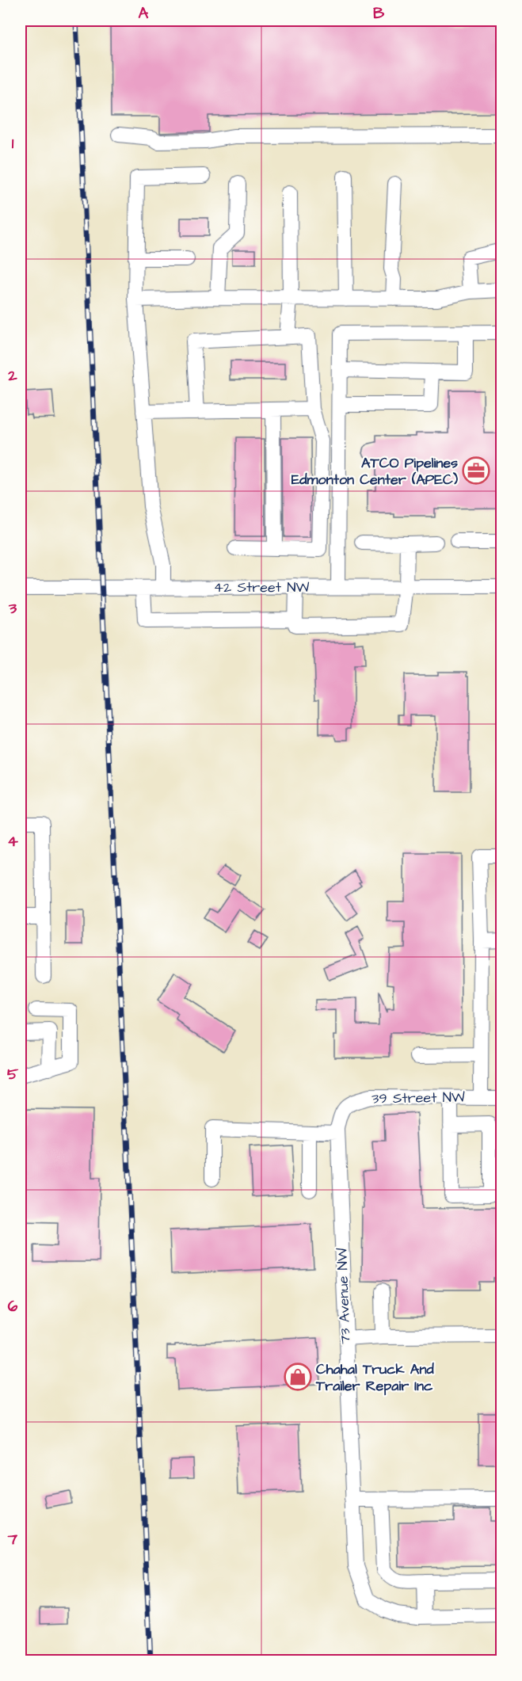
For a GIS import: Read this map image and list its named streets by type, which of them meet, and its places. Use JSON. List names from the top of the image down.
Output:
{
  "streets": {
    "street": ["42 Street NW", "39 Street NW", "73 Avenue NW"]
  },
  "crossings": [
    ["39 Street NW", "73 Avenue NW"]
  ],
  "places": {
    "office": ["ATCO Pipelines Edmonton Center (APEC)"],
    "shop": ["Chahal Truck And Trailer Repair Inc"]
  },
  "grid": {
    "columns": ["A", "B"],
    "rows": [
      "1",
      "2",
      "3",
      "4",
      "5",
      "6",
      "7"
    ]
  }
}
